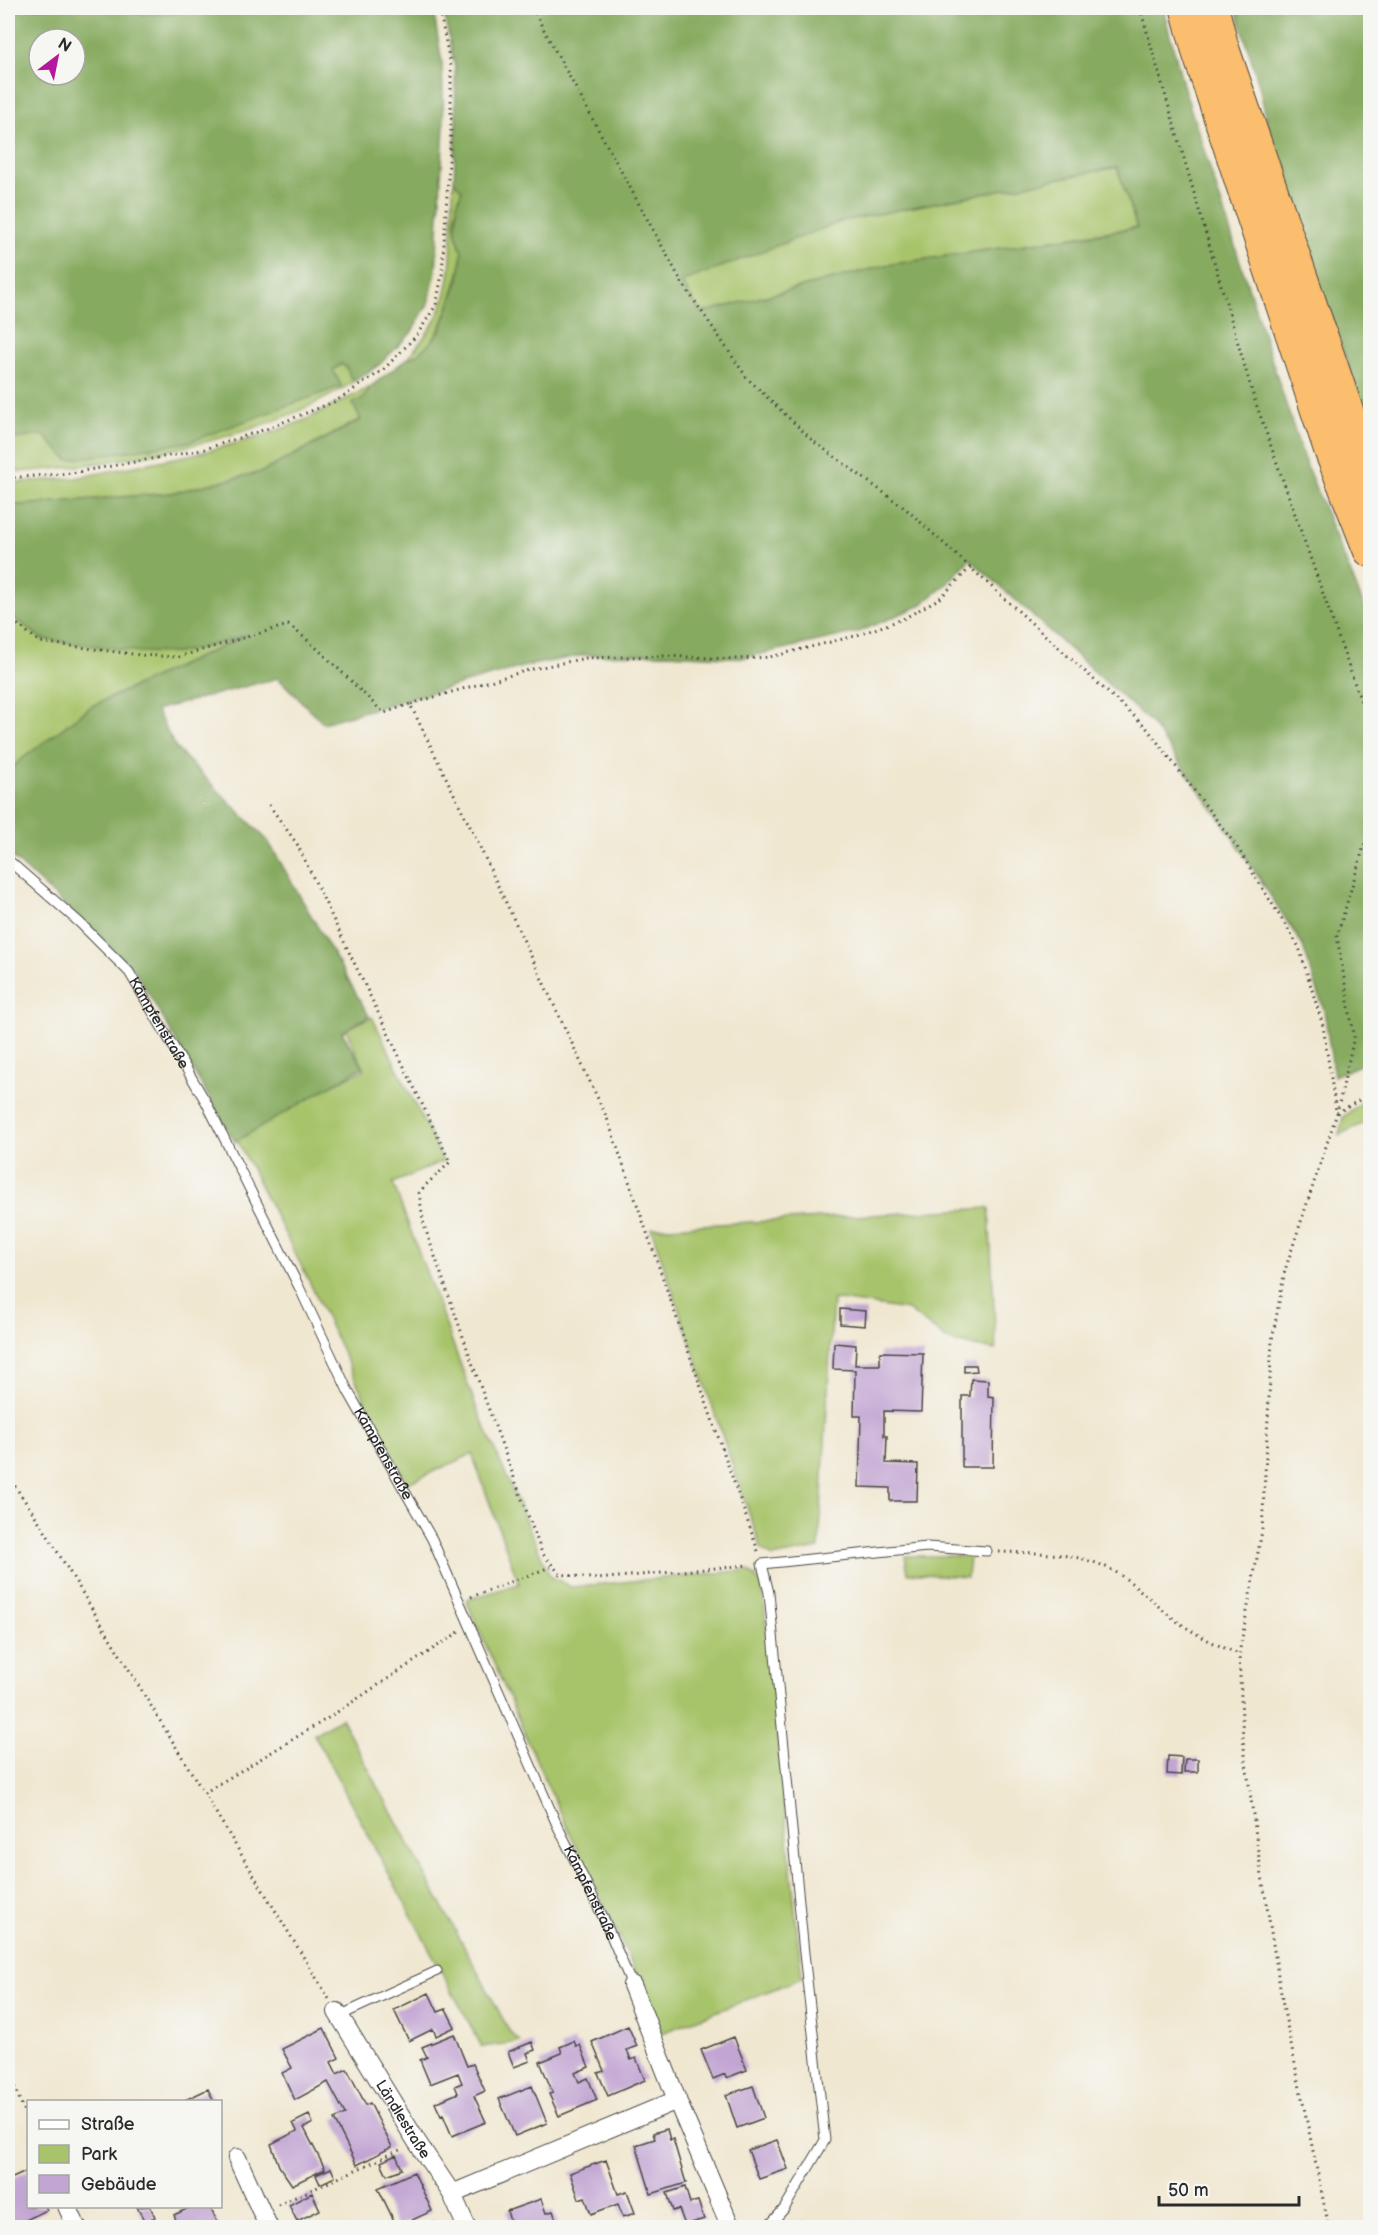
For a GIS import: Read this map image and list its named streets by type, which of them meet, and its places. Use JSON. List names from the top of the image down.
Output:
{
  "streets": {
    "street": ["Kämpfenstraße", "Ländlestraße"]
  },
  "legend": ["Straße", "Park", "Gebäude"],
  "scale_bar": "50 m",
  "north": "top right"
}
